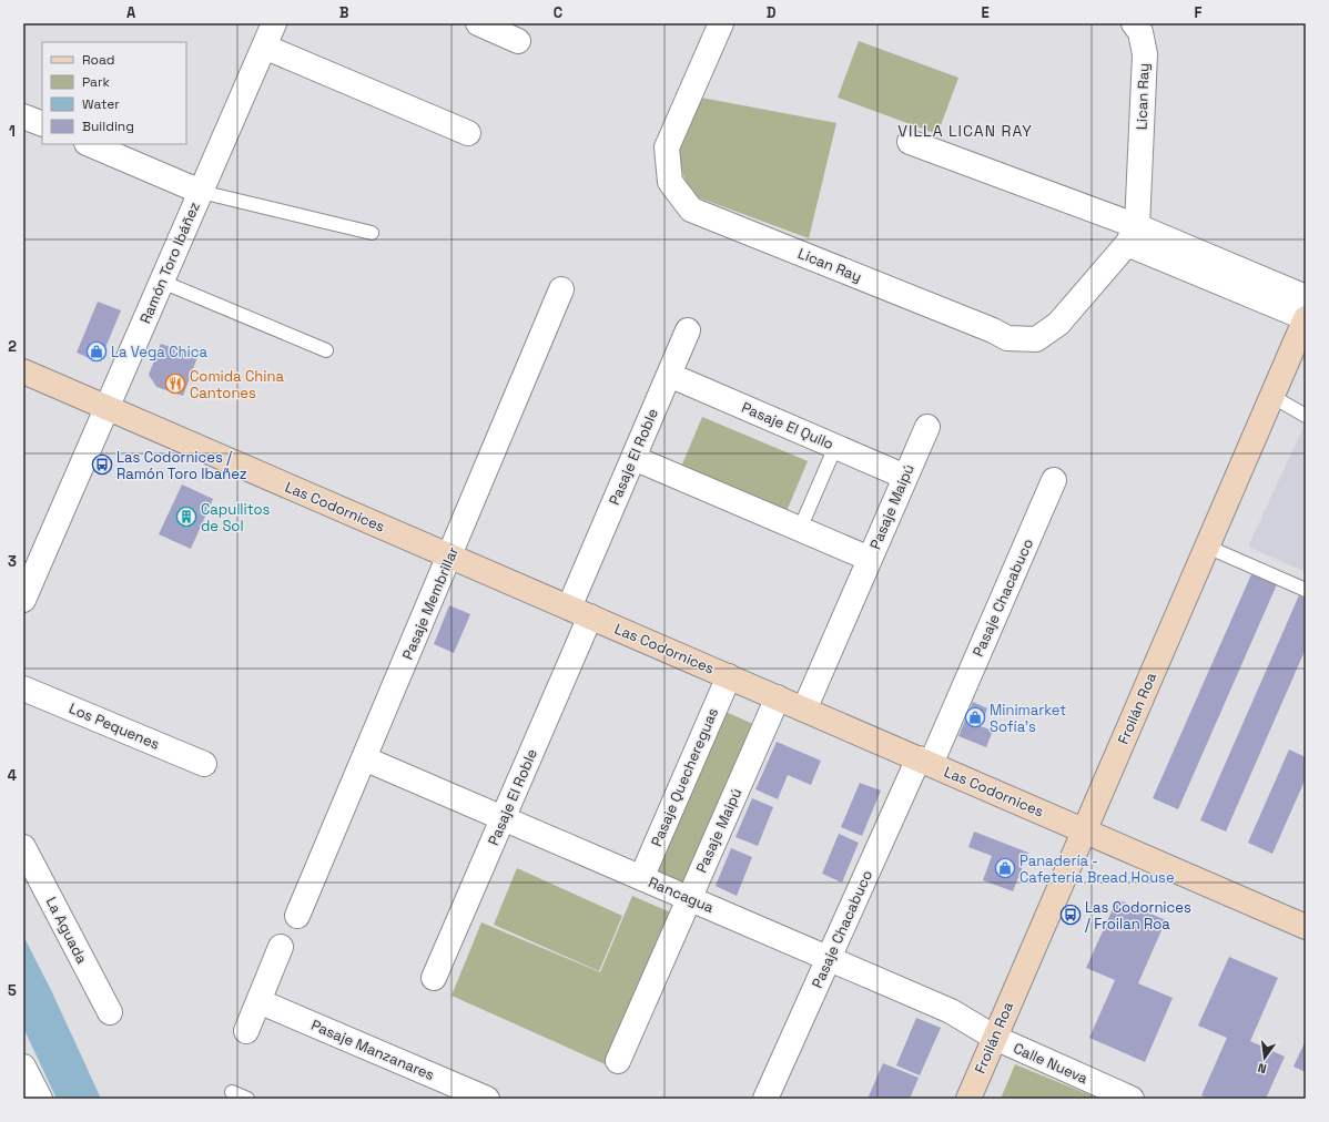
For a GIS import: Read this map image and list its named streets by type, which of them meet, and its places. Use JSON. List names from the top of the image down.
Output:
{
  "streets": {
    "street": [
      "Lican Ray",
      "Ramón Toro Ibáñez",
      "Pasaje El Quilo",
      "Pasaje El Roble",
      "Las Codornices",
      "Pasaje Maipú",
      "Pasaje Chacabuco",
      "Pasaje Membrillar",
      "Froilán Roa",
      "Los Pequenes",
      "Pasaje Quechereguas",
      "Rancagua",
      "La Aguada",
      "Pasaje Manzanares",
      "Calle Nueva"
    ]
  },
  "crossings": [
    ["Ramón Toro Ibáñez", "Las Codornices"],
    ["Pasaje El Quilo", "Pasaje El Roble"],
    ["Pasaje El Quilo", "Pasaje Maipú"],
    ["Pasaje El Roble", "Las Codornices"],
    ["Pasaje El Roble", "Rancagua"],
    ["Las Codornices", "Pasaje Maipú"],
    ["Las Codornices", "Pasaje Chacabuco"],
    ["Las Codornices", "Pasaje Membrillar"],
    ["Las Codornices", "Froilán Roa"],
    ["Las Codornices", "Pasaje Quechereguas"],
    ["Pasaje Maipú", "Rancagua"],
    ["Pasaje Chacabuco", "Rancagua"],
    ["Pasaje Membrillar", "Rancagua"],
    ["Froilán Roa", "Rancagua"],
    ["Froilán Roa", "Calle Nueva"],
    ["Pasaje Quechereguas", "Rancagua"],
    ["Rancagua", "Calle Nueva"]
  ],
  "districts": ["VILLA LICAN RAY"],
  "places": {
    "shop": ["La Vega Chica", "Minimarket Sofía's", "Panadería - Cafetería Bread House"],
    "restaurant": ["Comida China Cantones"],
    "bus stop": ["Las Codornices / Ramón Toro Ibañez", "Las Codornices / Froilan Roa"],
    "building": ["Capullitos de Sol"]
  },
  "legend": [
    "Road",
    "Park",
    "Water",
    "Building"
  ],
  "north": "bottom",
  "grid": {
    "columns": [
      "A",
      "B",
      "C",
      "D",
      "E",
      "F"
    ],
    "rows": [
      "1",
      "2",
      "3",
      "4",
      "5"
    ]
  }
}
